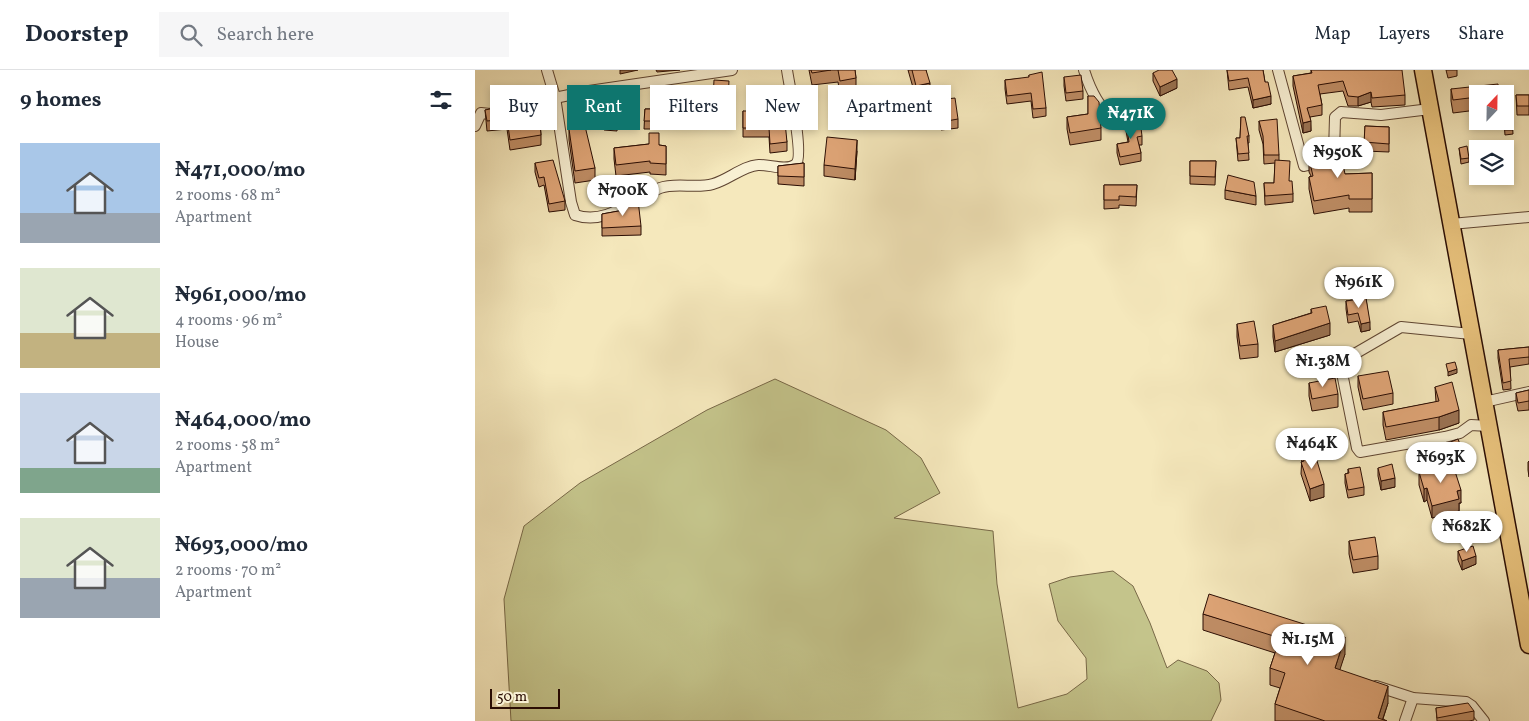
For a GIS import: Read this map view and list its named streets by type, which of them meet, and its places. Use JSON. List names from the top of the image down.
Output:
{
  "scale_bar": "50 m",
  "north": "top",
  "page": {
    "header": "Doorstep",
    "search": "Search here",
    "nav": ["Map", "Layers", "Share"],
    "heading": "9 homes",
    "chip": [
      "Buy",
      "Rent",
      "Filters",
      "New",
      "Apartment"
    ],
    "price": [
      "₦471K",
      "₦950K",
      "₦700K",
      "₦961K",
      "₦1.38M",
      "₦464K",
      "₦693K",
      "₦682K",
      "₦1.15M"
    ],
    "list": [
      {
        "name": "₦471,000/mo",
        "note": "2 rooms · 68 m² · Apartment"
      },
      {
        "name": "₦961,000/mo",
        "note": "4 rooms · 96 m² · House"
      },
      {
        "name": "₦464,000/mo",
        "note": "2 rooms · 58 m² · Apartment"
      },
      {
        "name": "₦693,000/mo",
        "note": "2 rooms · 70 m² · Apartment"
      }
    ],
    "scale": "50 m"
  }
}
